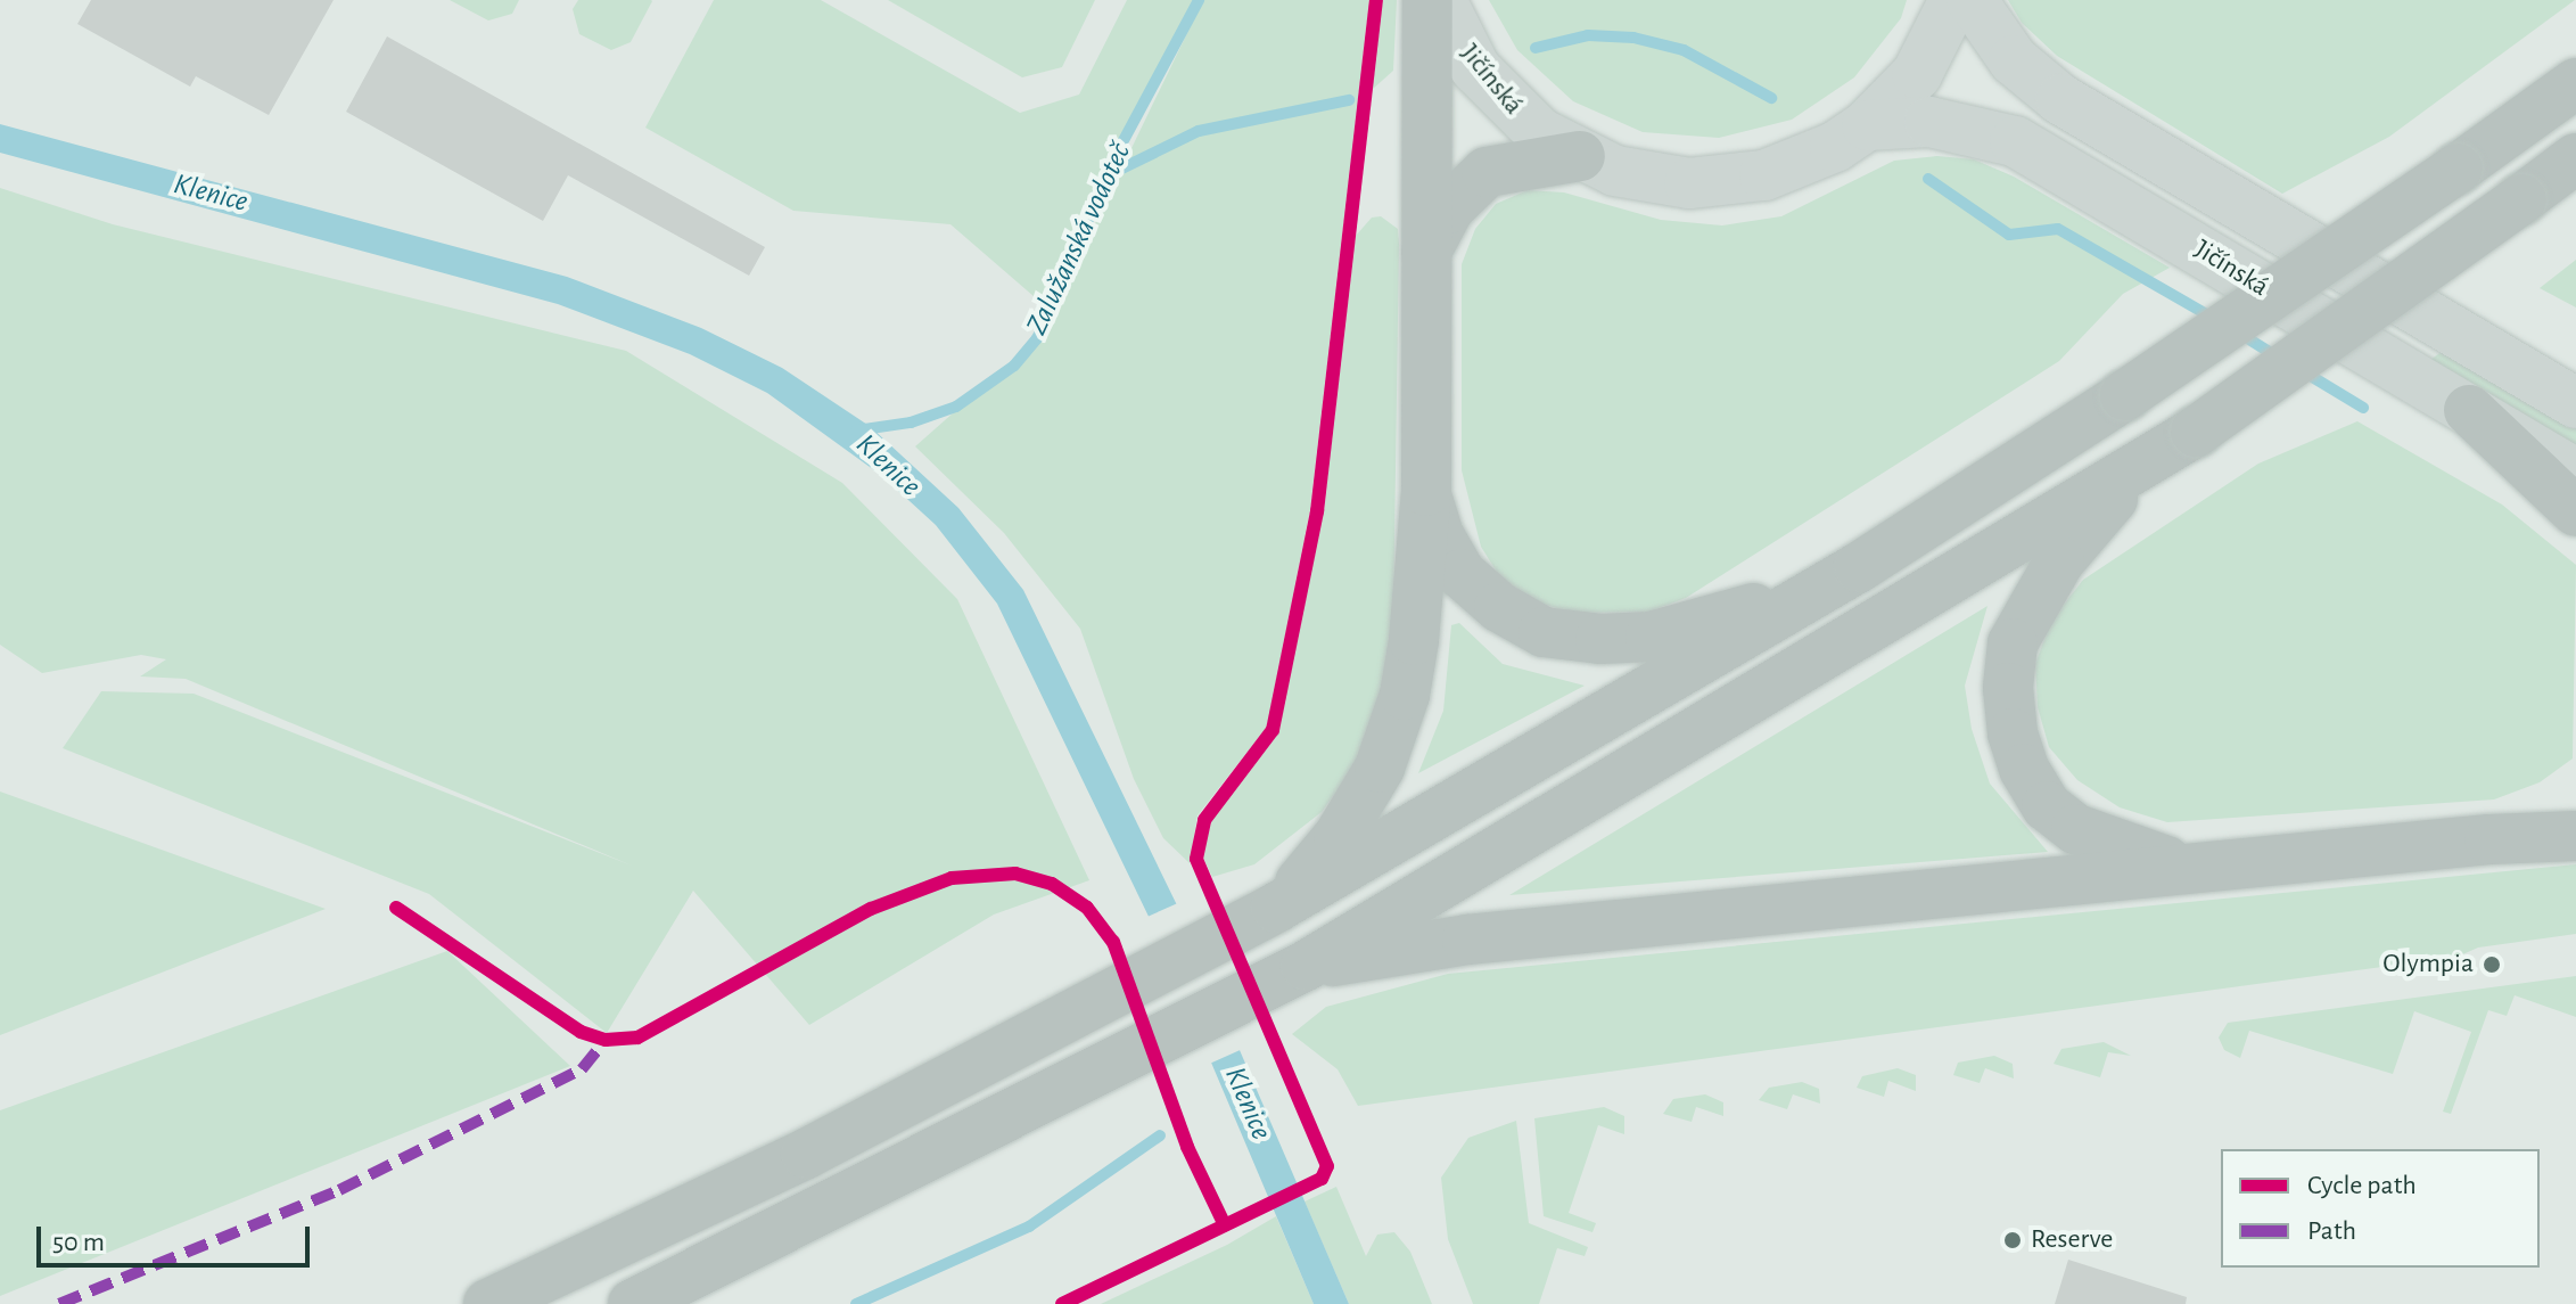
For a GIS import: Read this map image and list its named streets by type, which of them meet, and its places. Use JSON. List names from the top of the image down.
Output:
{
  "streets": {
    "main road": ["Jičínská"]
  },
  "water": ["Klenice", "Zalužanská vodoteč"],
  "places": ["Olympia", "Reserve"],
  "legend": ["Cycle path", "Path"],
  "scale_bar": "50 m"
}
